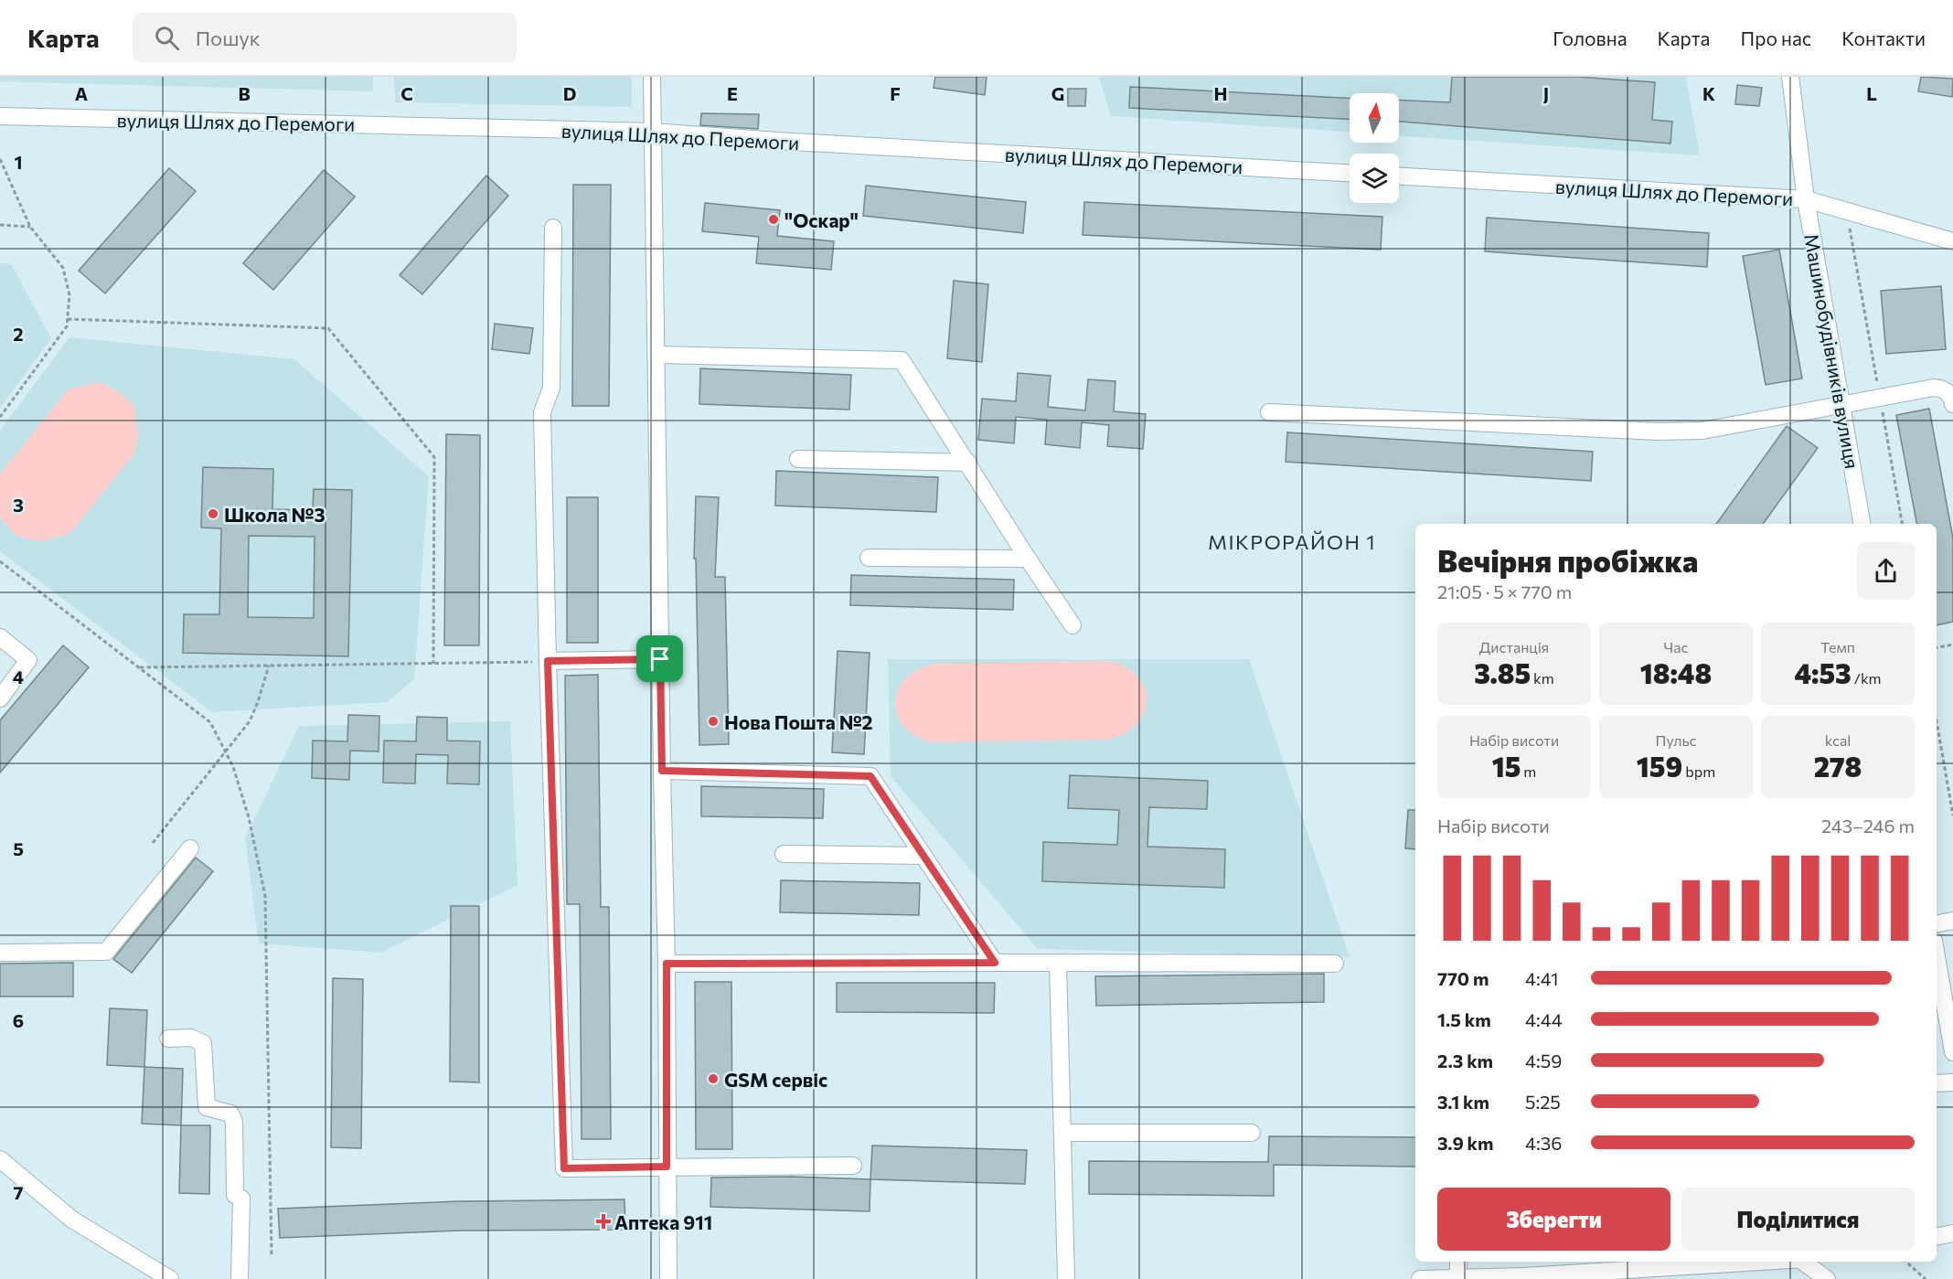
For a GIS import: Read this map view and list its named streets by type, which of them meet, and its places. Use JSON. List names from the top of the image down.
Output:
{
  "streets": {
    "street": ["вулиця Шлях до Перемоги", "Машинобудівників вулиця"]
  },
  "crossings": [
    ["вулиця Шлях до Перемоги", "Машинобудівників вулиця"]
  ],
  "districts": ["МІКРОРАЙОН 1"],
  "places": {
    "other": [
      "\"Оскар\"",
      "Школа №3",
      "Нова Пошта №2",
      "GSM сервіс"
    ],
    "health": ["Аптека 911"]
  },
  "north": "top",
  "page": {
    "header": "Карта",
    "search": "Пошук",
    "nav": [
      "Головна",
      "Карта",
      "Про нас",
      "Контакти"
    ],
    "heading": ["Вечірня пробіжка", "21:05 · 5 × 770 m"],
    "stats": [
      ["Дистанція", "3.85 km"],
      ["Час", "18:48"],
      ["Темп", "4:53 /km"],
      ["Набір висоти", "15 m"],
      ["Пульс", "159 bpm"],
      ["kcal", "278"]
    ],
    "chart": ["Набір висоти", "243–246 m"],
    "list": [
      {
        "name": "770 m",
        "note": "4:41"
      },
      {
        "name": "1.5 km",
        "note": "4:44"
      },
      {
        "name": "2.3 km",
        "note": "4:59"
      },
      {
        "name": "3.1 km",
        "note": "5:25"
      },
      {
        "name": "3.9 km",
        "note": "4:36"
      }
    ],
    "buttons": ["Зберегти", "Поділитися"]
  },
  "grid": {
    "columns": [
      "A",
      "B",
      "C",
      "D",
      "E",
      "F",
      "G",
      "H",
      "J",
      "K",
      "L"
    ],
    "rows": [
      "1",
      "2",
      "3",
      "4",
      "5",
      "6",
      "7"
    ]
  }
}
